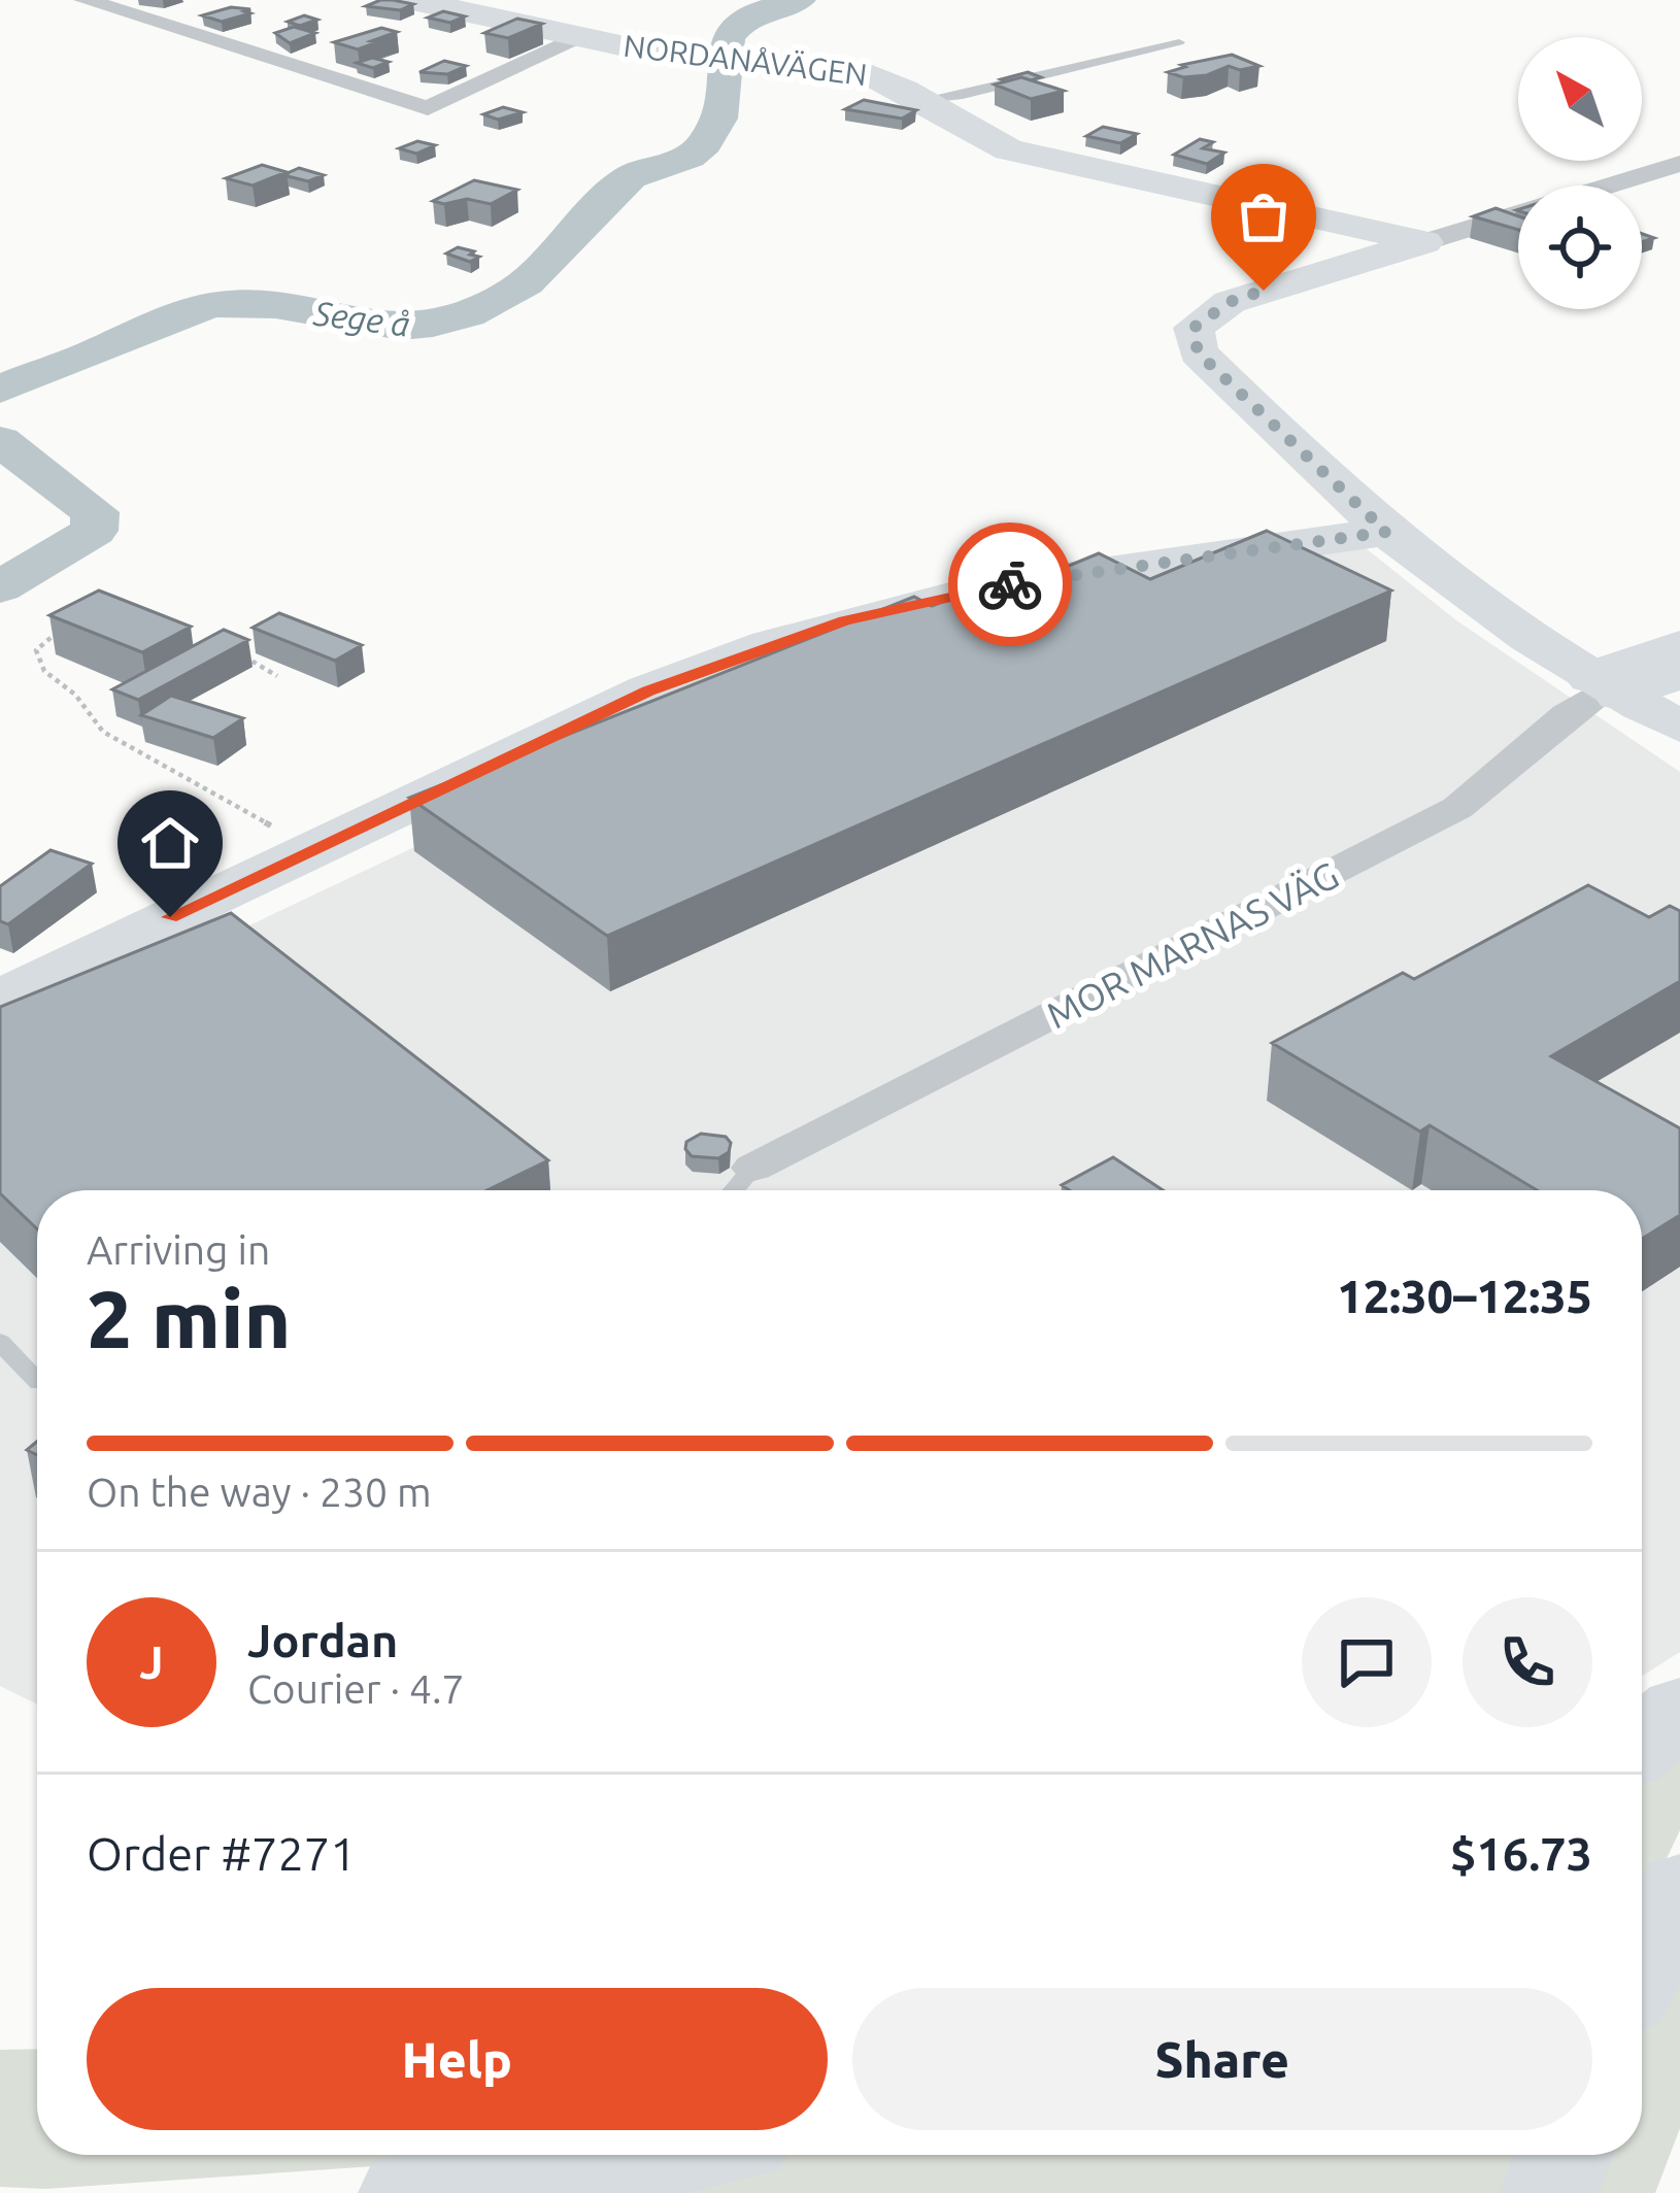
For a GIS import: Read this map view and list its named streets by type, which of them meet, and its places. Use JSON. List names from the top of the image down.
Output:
{
  "streets": {
    "street": ["NORDANÅVÄGEN", "MOR MARNAS VÄG"]
  },
  "water": ["Sege å"],
  "north": "top left",
  "page": {
    "heading": ["2 min", "Arriving in", "12:30–12:35"],
    "panel": [
      "Jordan",
      "Courier · 4.7",
      "Order #7271",
      "$16.73"
    ],
    "bar": "On the way · 230 m",
    "round": "J",
    "buttons": ["Help", "Share"]
  }
}
